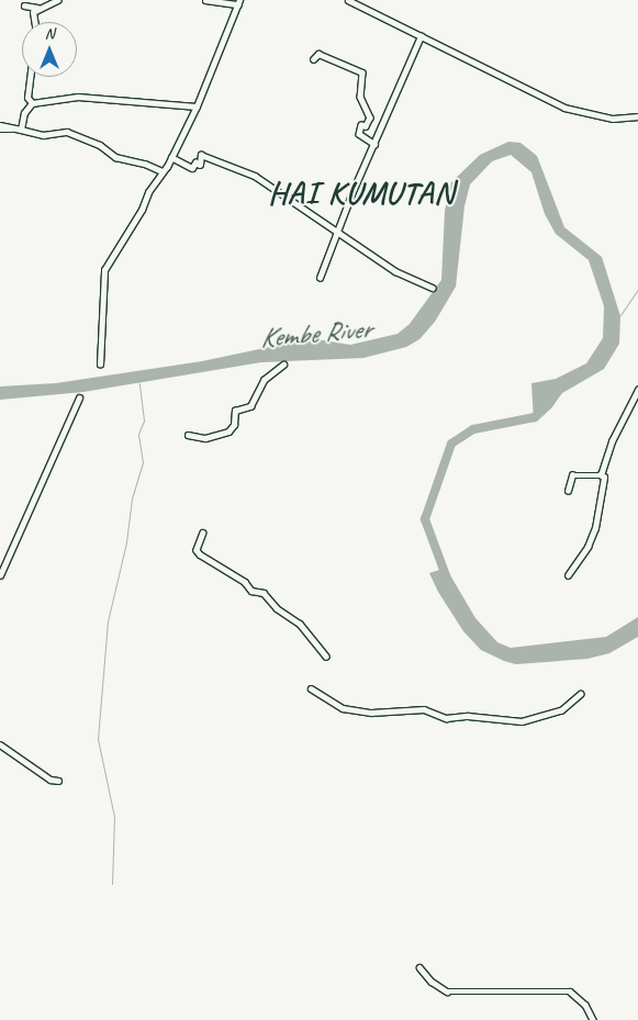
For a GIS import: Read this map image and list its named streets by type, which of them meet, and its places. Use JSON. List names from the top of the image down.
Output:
{
  "districts": ["HAI KUMUTAN"],
  "water": ["Kembe River"],
  "north": "top"
}
